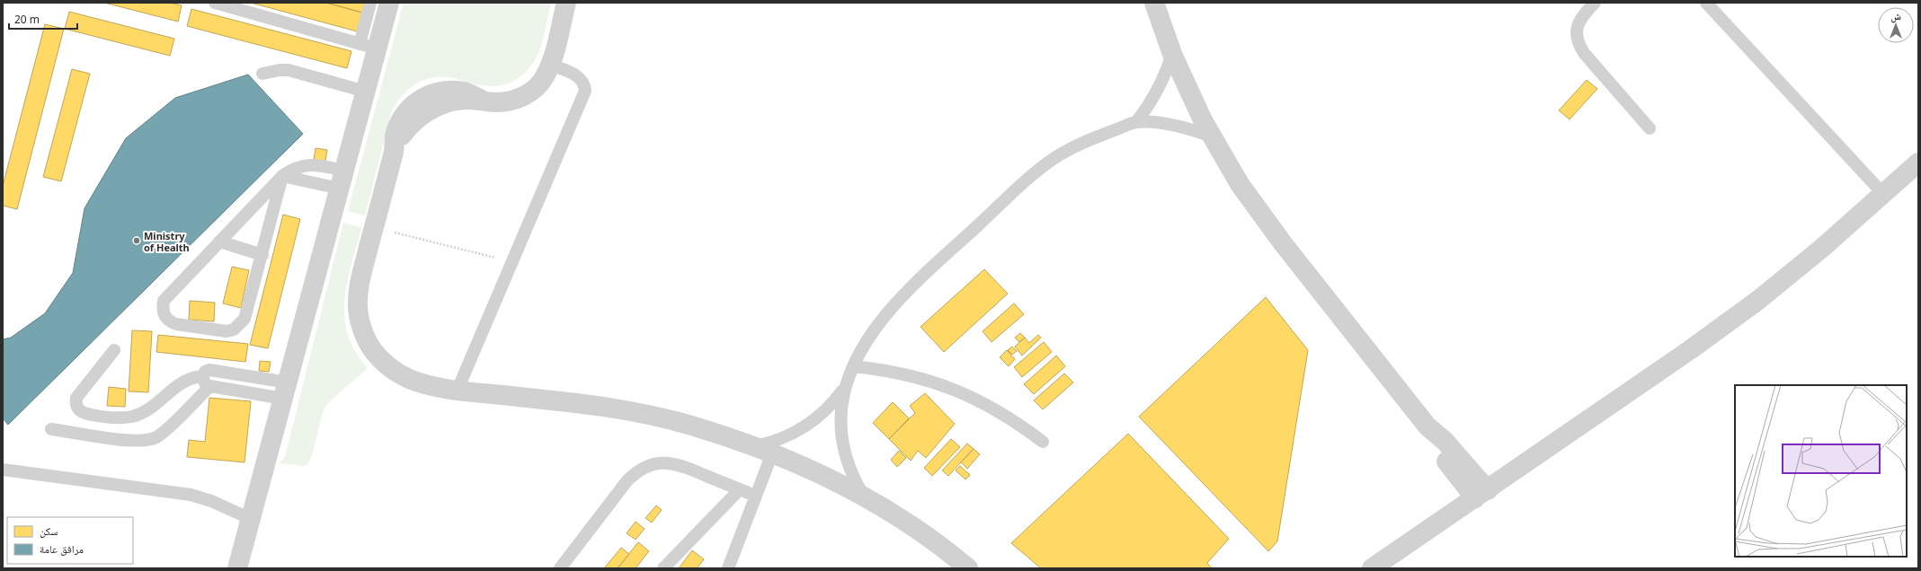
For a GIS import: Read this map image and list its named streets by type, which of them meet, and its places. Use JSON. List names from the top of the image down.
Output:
{
  "places": ["Ministry of Health"],
  "legend": ["سكن", "مرافق عامة"],
  "scale_bar": "20 m",
  "north": "top"
}
